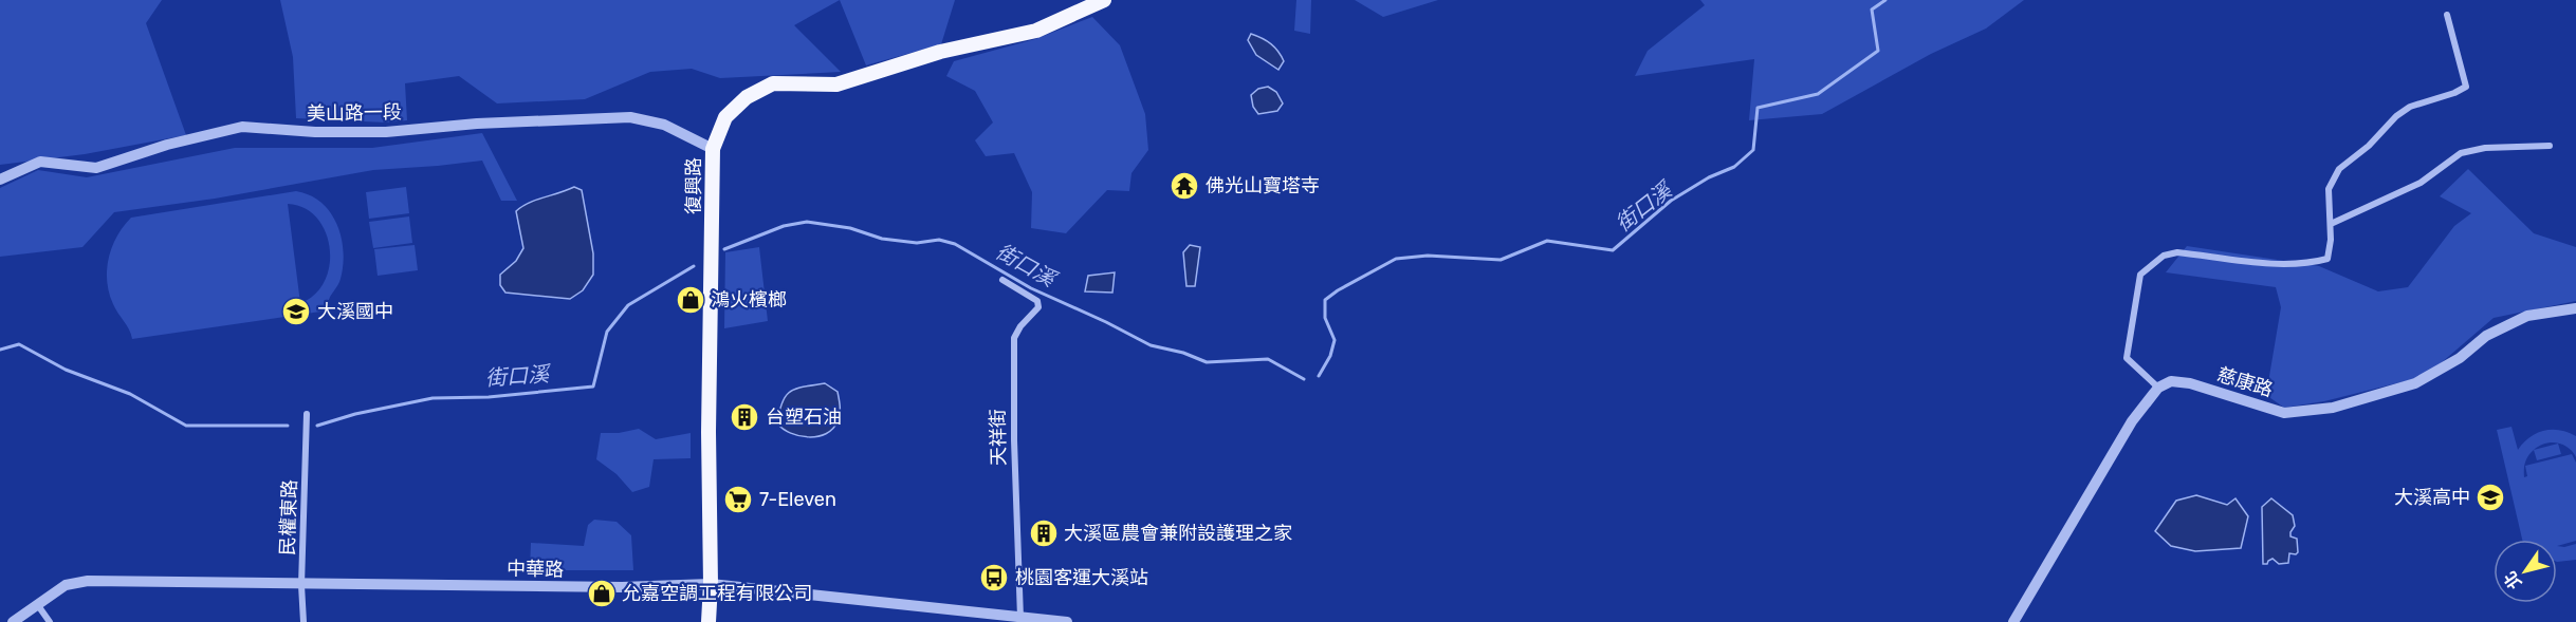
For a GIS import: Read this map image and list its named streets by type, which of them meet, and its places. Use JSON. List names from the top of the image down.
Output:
{
  "streets": {
    "main road": ["復興路"],
    "street": [
      "美山路一段",
      "慈康路",
      "天祥街",
      "民權東路",
      "中華路"
    ]
  },
  "crossings": [
    ["美山路一段", "復興路"],
    ["復興路", "中華路"],
    ["天祥街", "中華路"],
    ["民權東路", "中華路"]
  ],
  "water": ["街口溪"],
  "places": {
    "temple": ["佛光山寶塔寺"],
    "shop": ["鴻火檳榔", "允嘉空調工程有限公司"],
    "school or university": ["大溪國中", "大溪高中"],
    "building": ["台塑石油", "大溪區農會兼附設護理之家"],
    "supermarket": ["7-Eleven"],
    "bus stop": ["桃園客運大溪站"]
  },
  "north": "bottom left"
}
